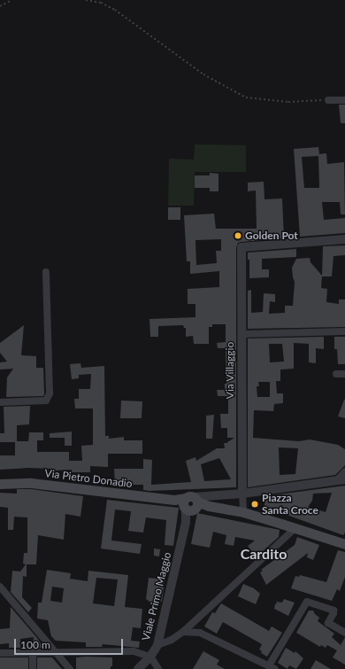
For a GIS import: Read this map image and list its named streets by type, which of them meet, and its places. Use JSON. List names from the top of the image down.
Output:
{
  "streets": {
    "main road": ["Via Pietro Donadio"],
    "street": ["Via Villaggio", "Viale Primo Maggio"]
  },
  "crossings": [
    ["Via Pietro Donadio", "Viale Primo Maggio"]
  ],
  "districts": ["Cardito"],
  "places": ["Golden Pot", "Piazza Santa Croce"],
  "scale_bar": "100 m"
}
